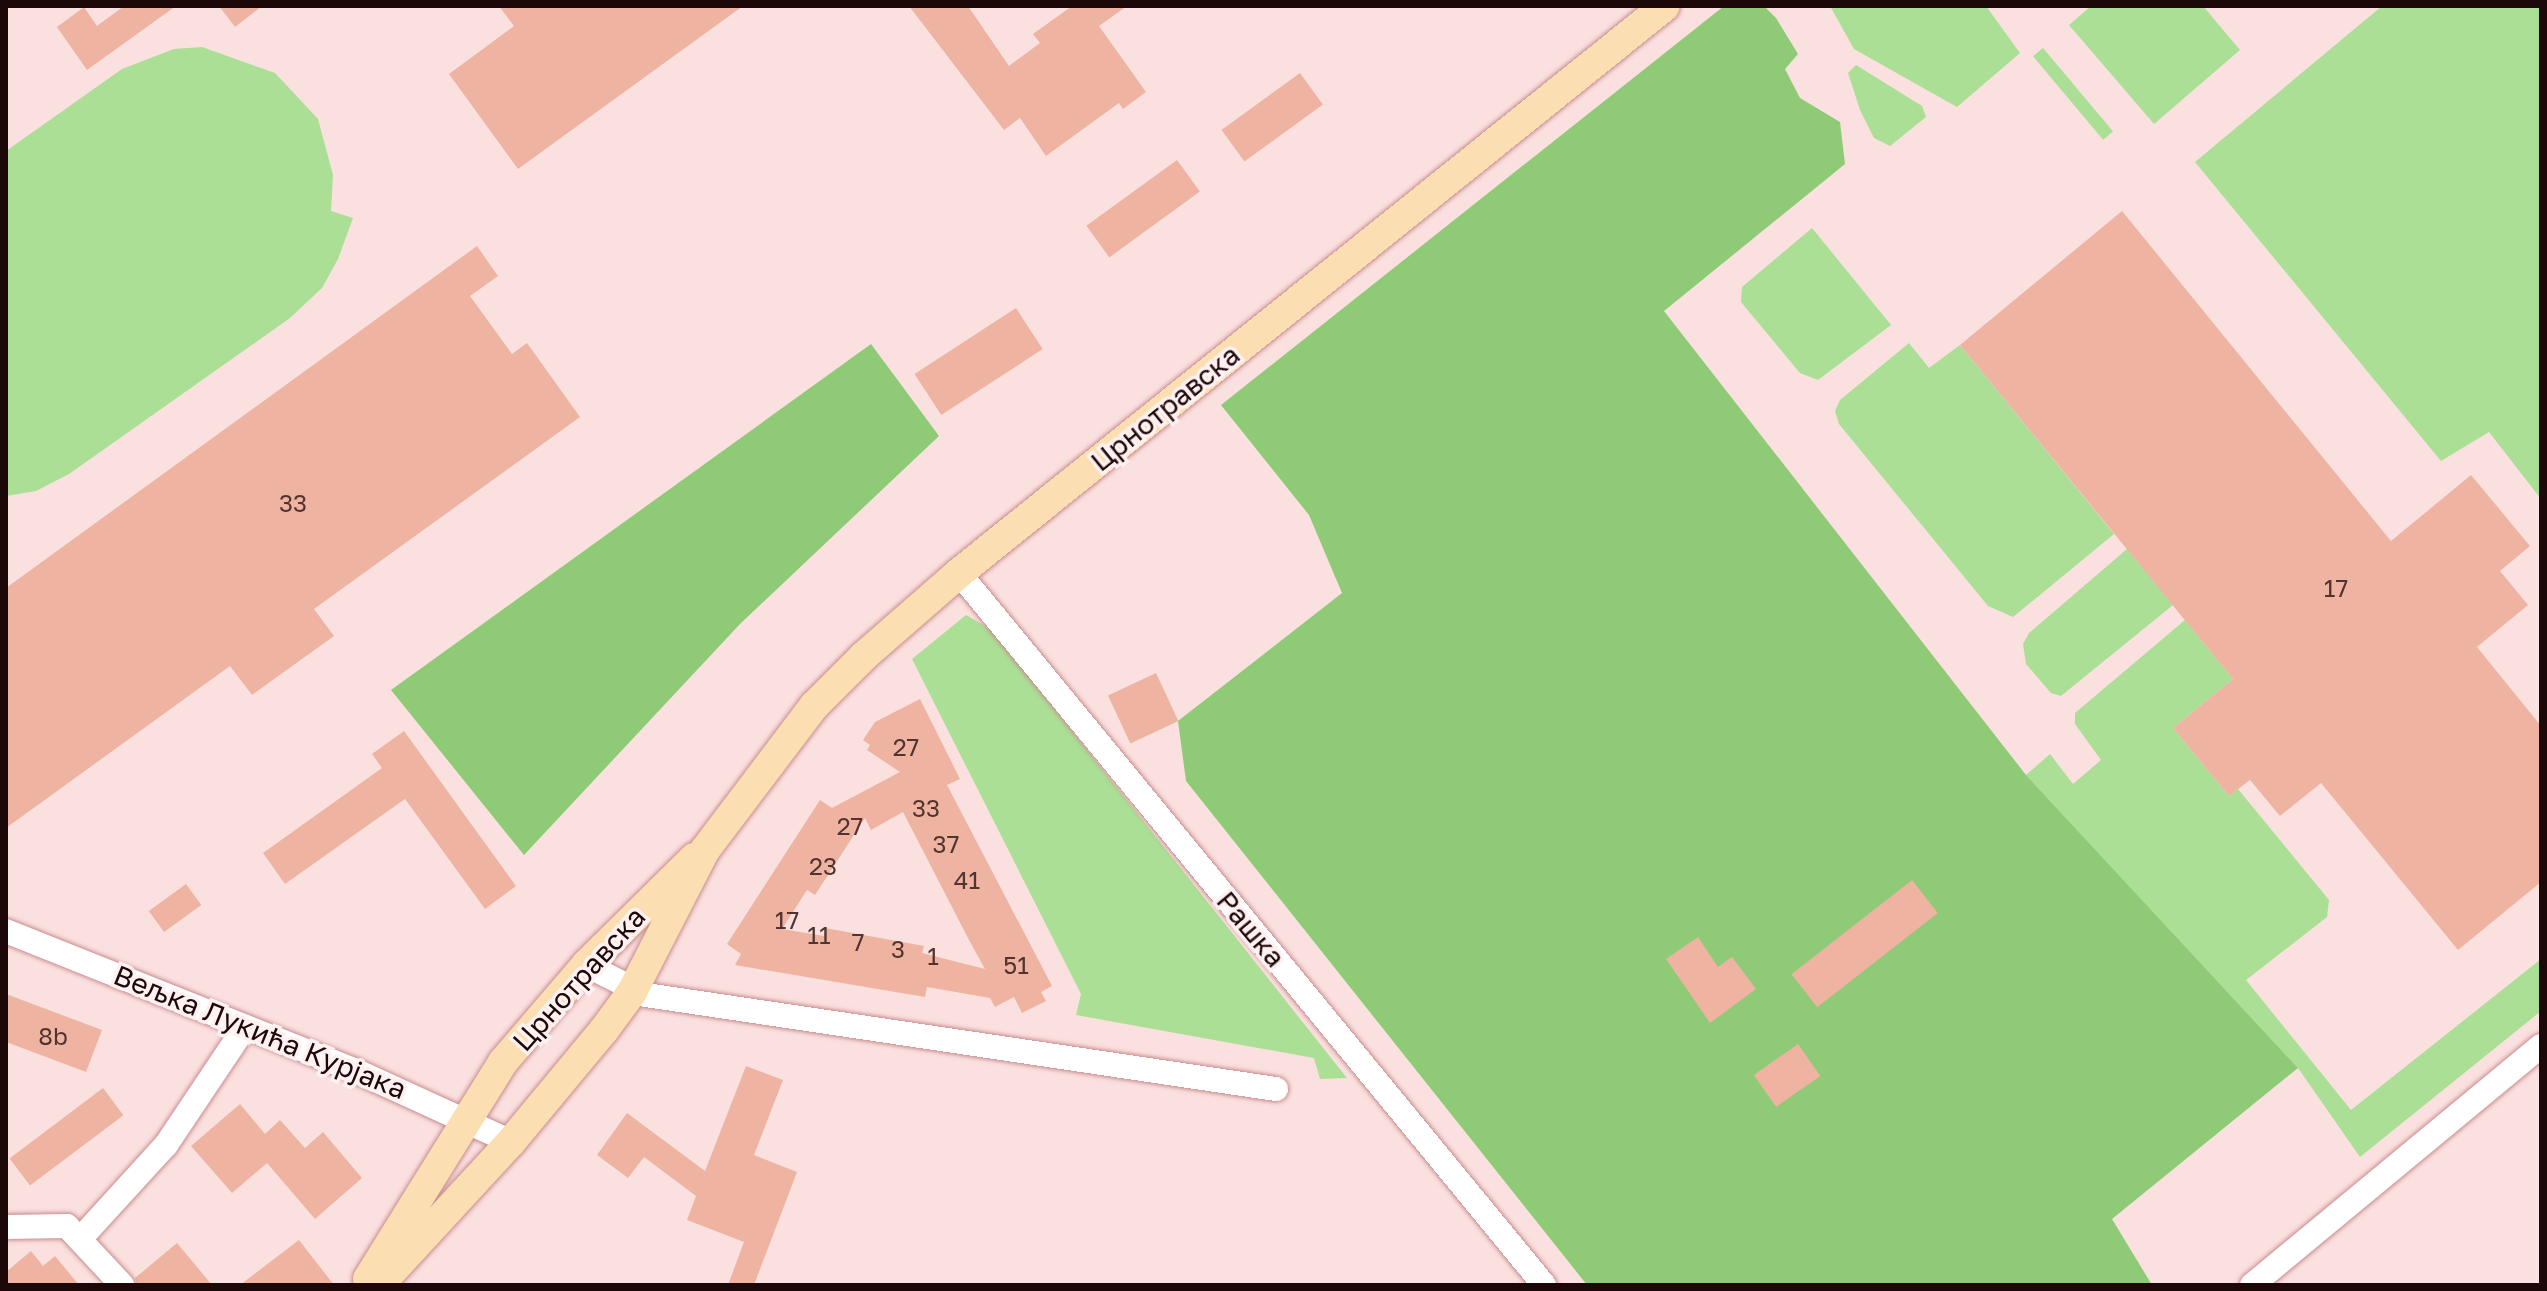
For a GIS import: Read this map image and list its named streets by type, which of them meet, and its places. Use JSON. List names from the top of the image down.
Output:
{
  "streets": {
    "main road": ["Црнотравска"],
    "street": ["Рашка", "Вељка Лукића Курјака"]
  },
  "crossings": [
    ["Црнотравска", "Рашка"],
    ["Црнотравска", "Вељка Лукића Курјака"]
  ],
  "house_numbers": [
    "33",
    "17",
    "27",
    "33",
    "27",
    "37",
    "23",
    "41",
    "17",
    "11",
    "7",
    "3",
    "1",
    "51",
    "8b"
  ]
}
